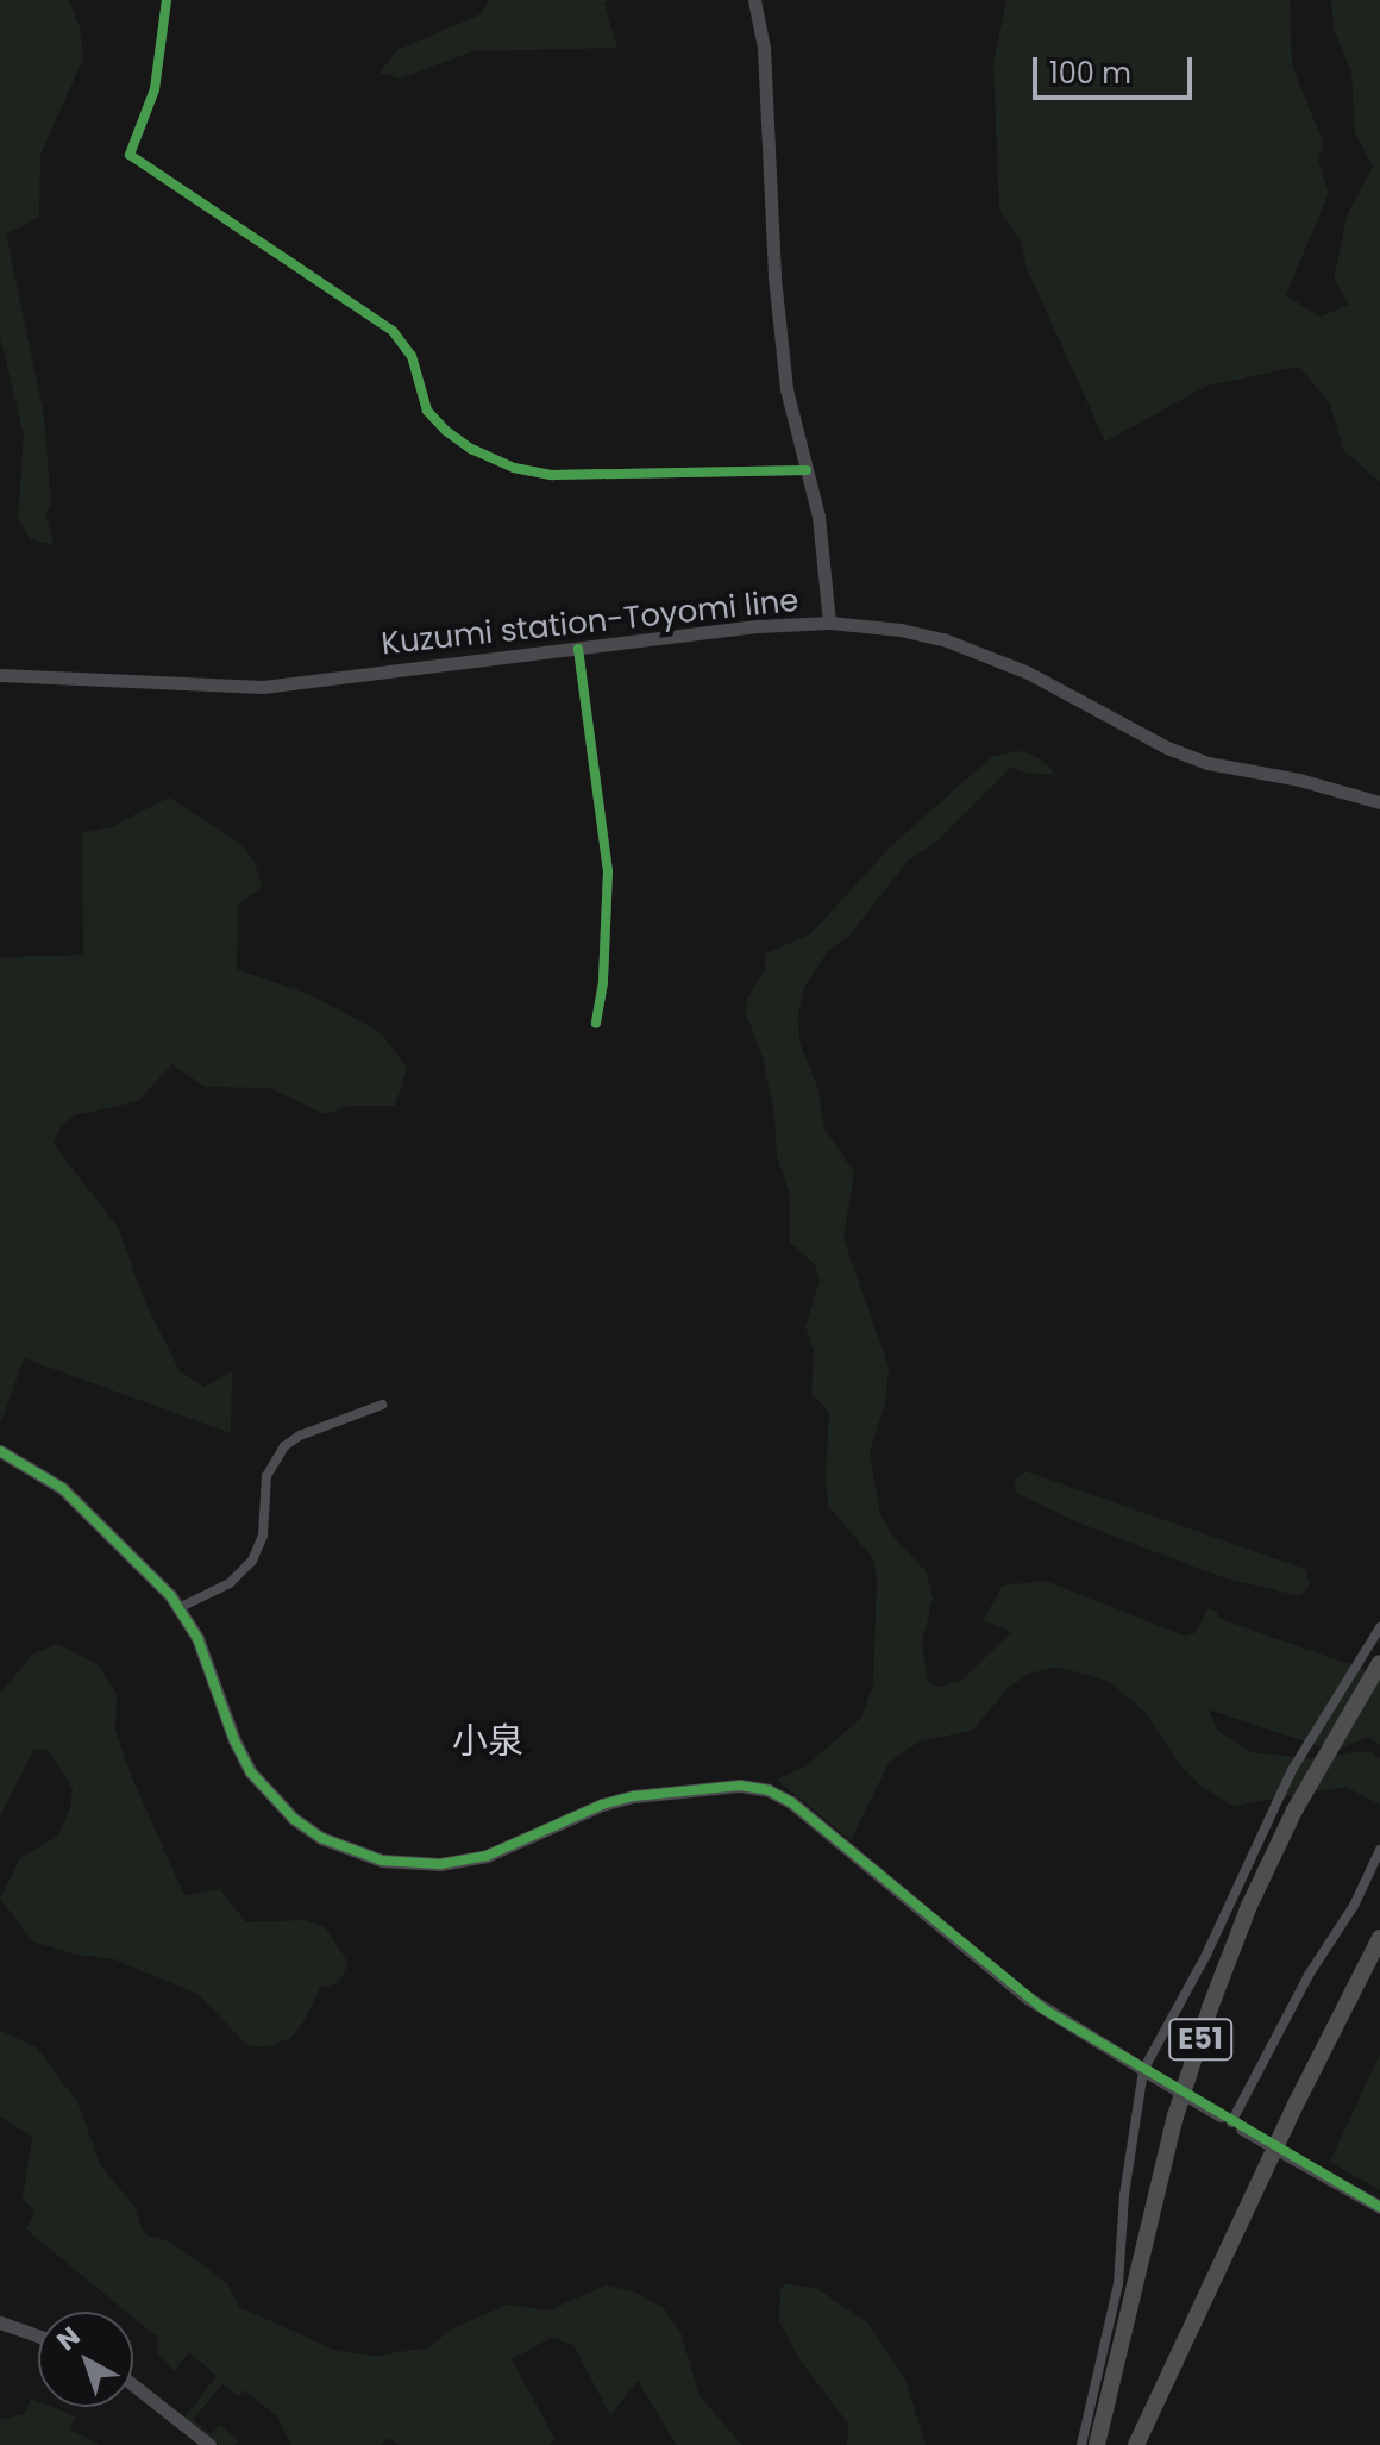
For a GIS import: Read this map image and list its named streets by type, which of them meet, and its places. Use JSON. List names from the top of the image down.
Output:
{
  "streets": {
    "highway": ["E51"],
    "street": ["Kuzumi station-Toyomi line"]
  },
  "districts": ["小泉"],
  "scale_bar": "100 m",
  "north": "top left"
}
